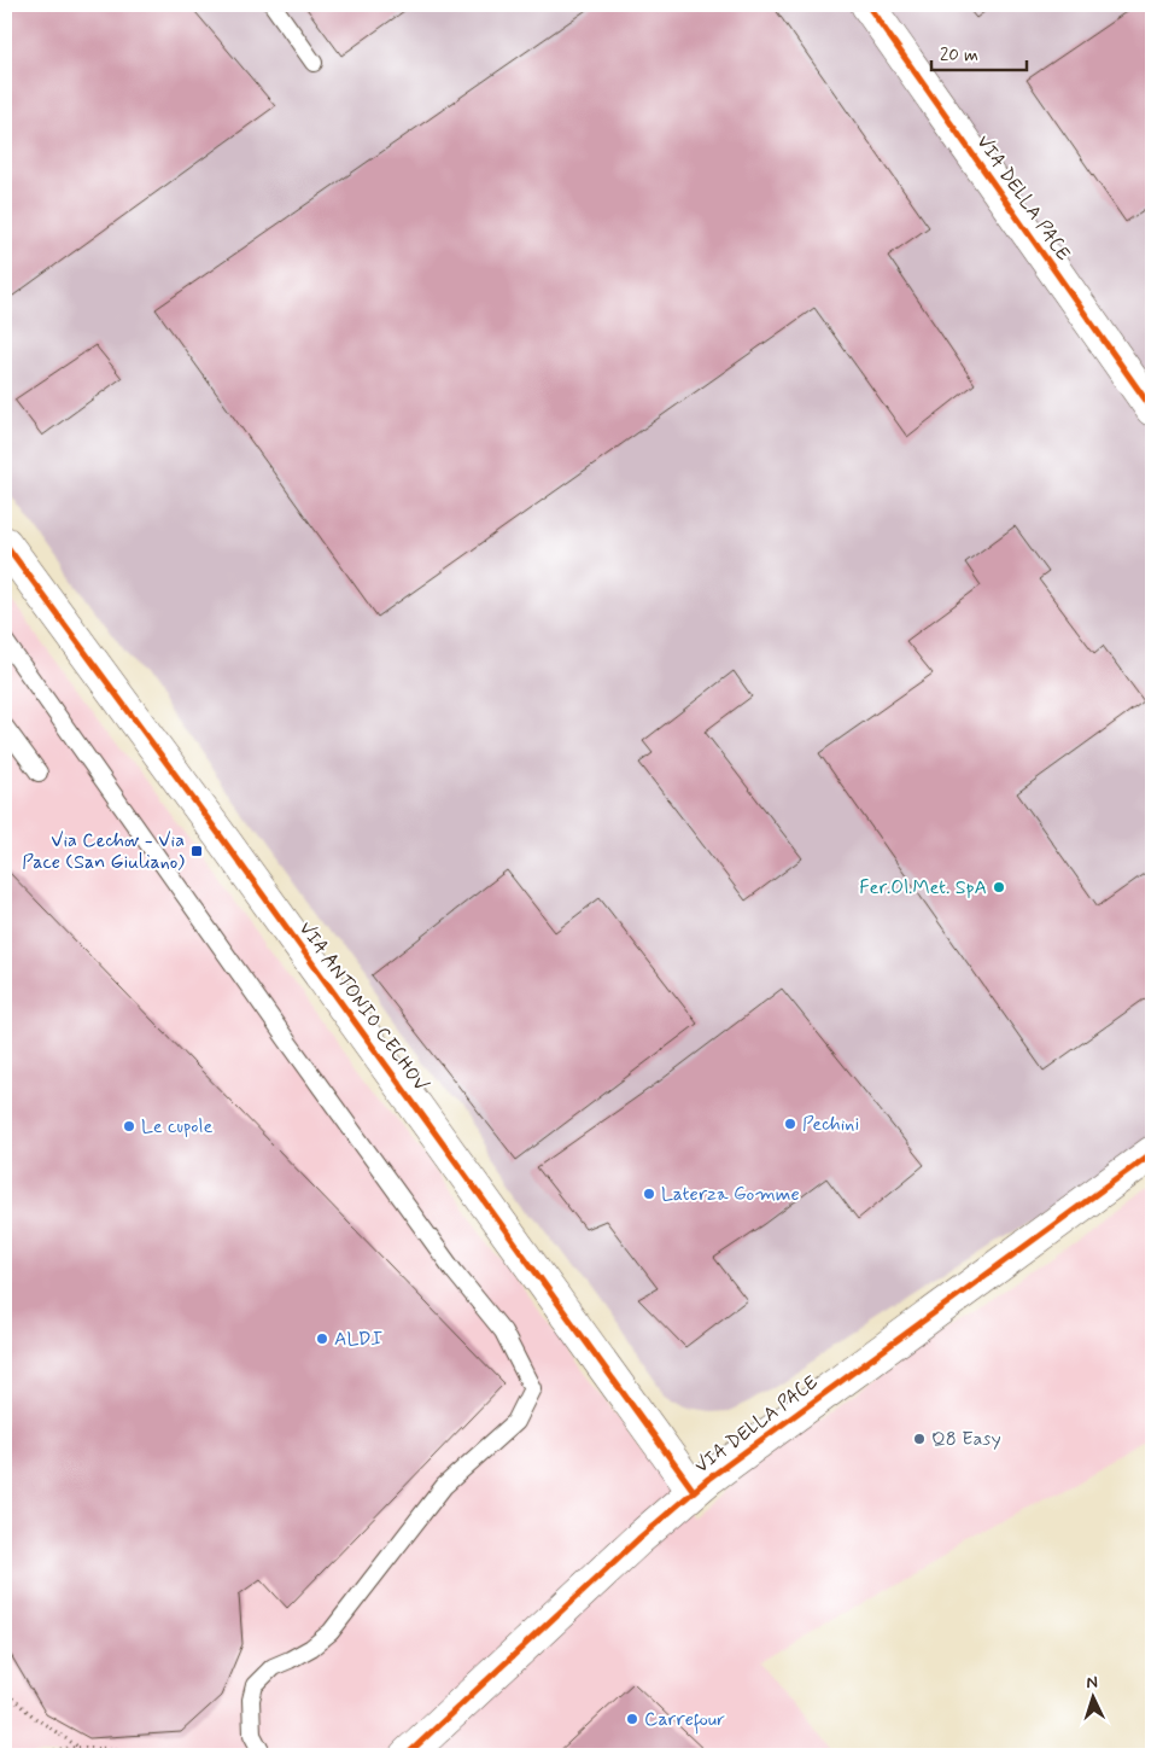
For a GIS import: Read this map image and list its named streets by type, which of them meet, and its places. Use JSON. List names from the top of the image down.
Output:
{
  "streets": {
    "street": ["VIA DELLA PACE", "VIA ANTONIO CECHOV"]
  },
  "crossings": [
    ["VIA DELLA PACE", "VIA ANTONIO CECHOV"]
  ],
  "places": {
    "transit": ["Via Cechov - Via Pace (San Giuliano)"],
    "other": [
      "Fer.Ol.Met. SpA",
      "Pechini",
      "Le cupole",
      "Laterza Gomme",
      "ALDI",
      "Q8 Easy",
      "Carrefour"
    ]
  },
  "scale_bar": "20 m",
  "north": "top"
}
